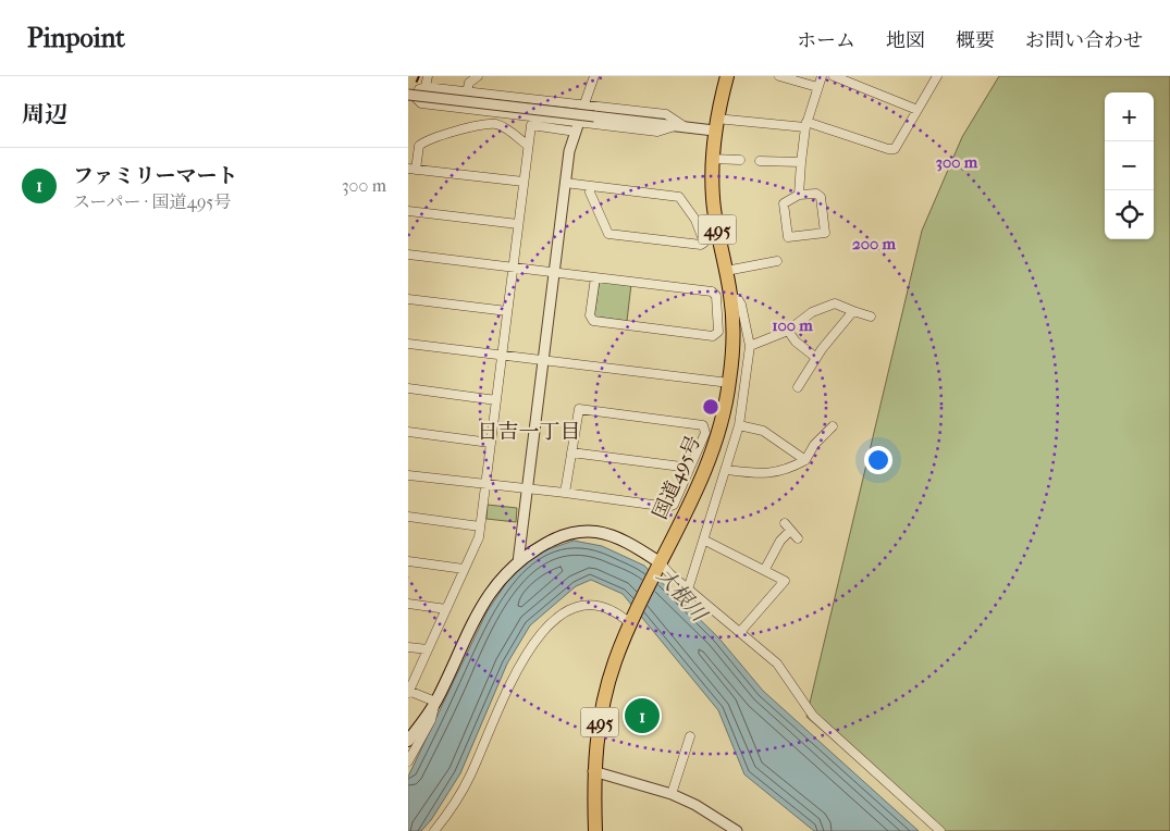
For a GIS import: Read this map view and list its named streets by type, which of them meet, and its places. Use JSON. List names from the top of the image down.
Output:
{
  "streets": {
    "highway": ["495", "国道495号"]
  },
  "crossings": [
    ["495", "国道495号"]
  ],
  "districts": ["日吉一丁目"],
  "water": ["大根川"],
  "page": {
    "header": "Pinpoint",
    "nav": [
      "ホーム",
      "地図",
      "概要",
      "お問い合わせ"
    ],
    "heading": "周辺",
    "map_buttons": ["+", "−"],
    "list": [
      {
        "mark": "1",
        "name": "ファミリーマート",
        "note": "スーパー · 国道495号",
        "value": "300 m"
      }
    ],
    "pins": "1"
  },
  "rings": ["300 m", "200 m", "100 m"]
}
